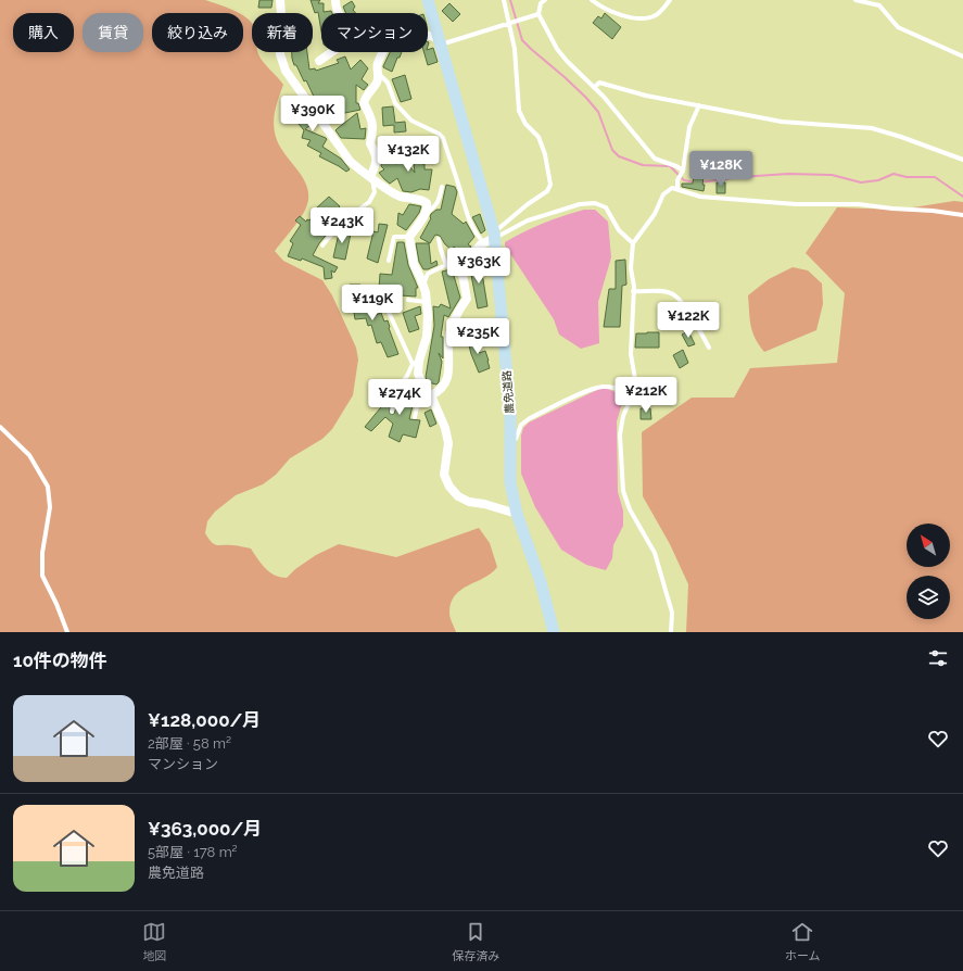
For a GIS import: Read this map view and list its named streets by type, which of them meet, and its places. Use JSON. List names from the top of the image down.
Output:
{
  "streets": {
    "street": ["農免道路"]
  },
  "north": "top left",
  "page": {
    "chip": [
      "購入",
      "賃貸",
      "絞り込み",
      "新着",
      "マンション"
    ],
    "price": [
      "¥390K",
      "¥132K",
      "¥128K",
      "¥243K",
      "¥363K",
      "¥119K",
      "¥122K",
      "¥235K",
      "¥212K",
      "¥274K"
    ],
    "heading": "10件の物件",
    "list": [
      {
        "name": "¥128,000/月",
        "note": "2部屋 · 58 m² · マンション"
      },
      {
        "name": "¥363,000/月",
        "note": "5部屋 · 178 m² · 農免道路"
      }
    ],
    "tabs": ["地図", "保存済み", "ホーム"]
  }
}
